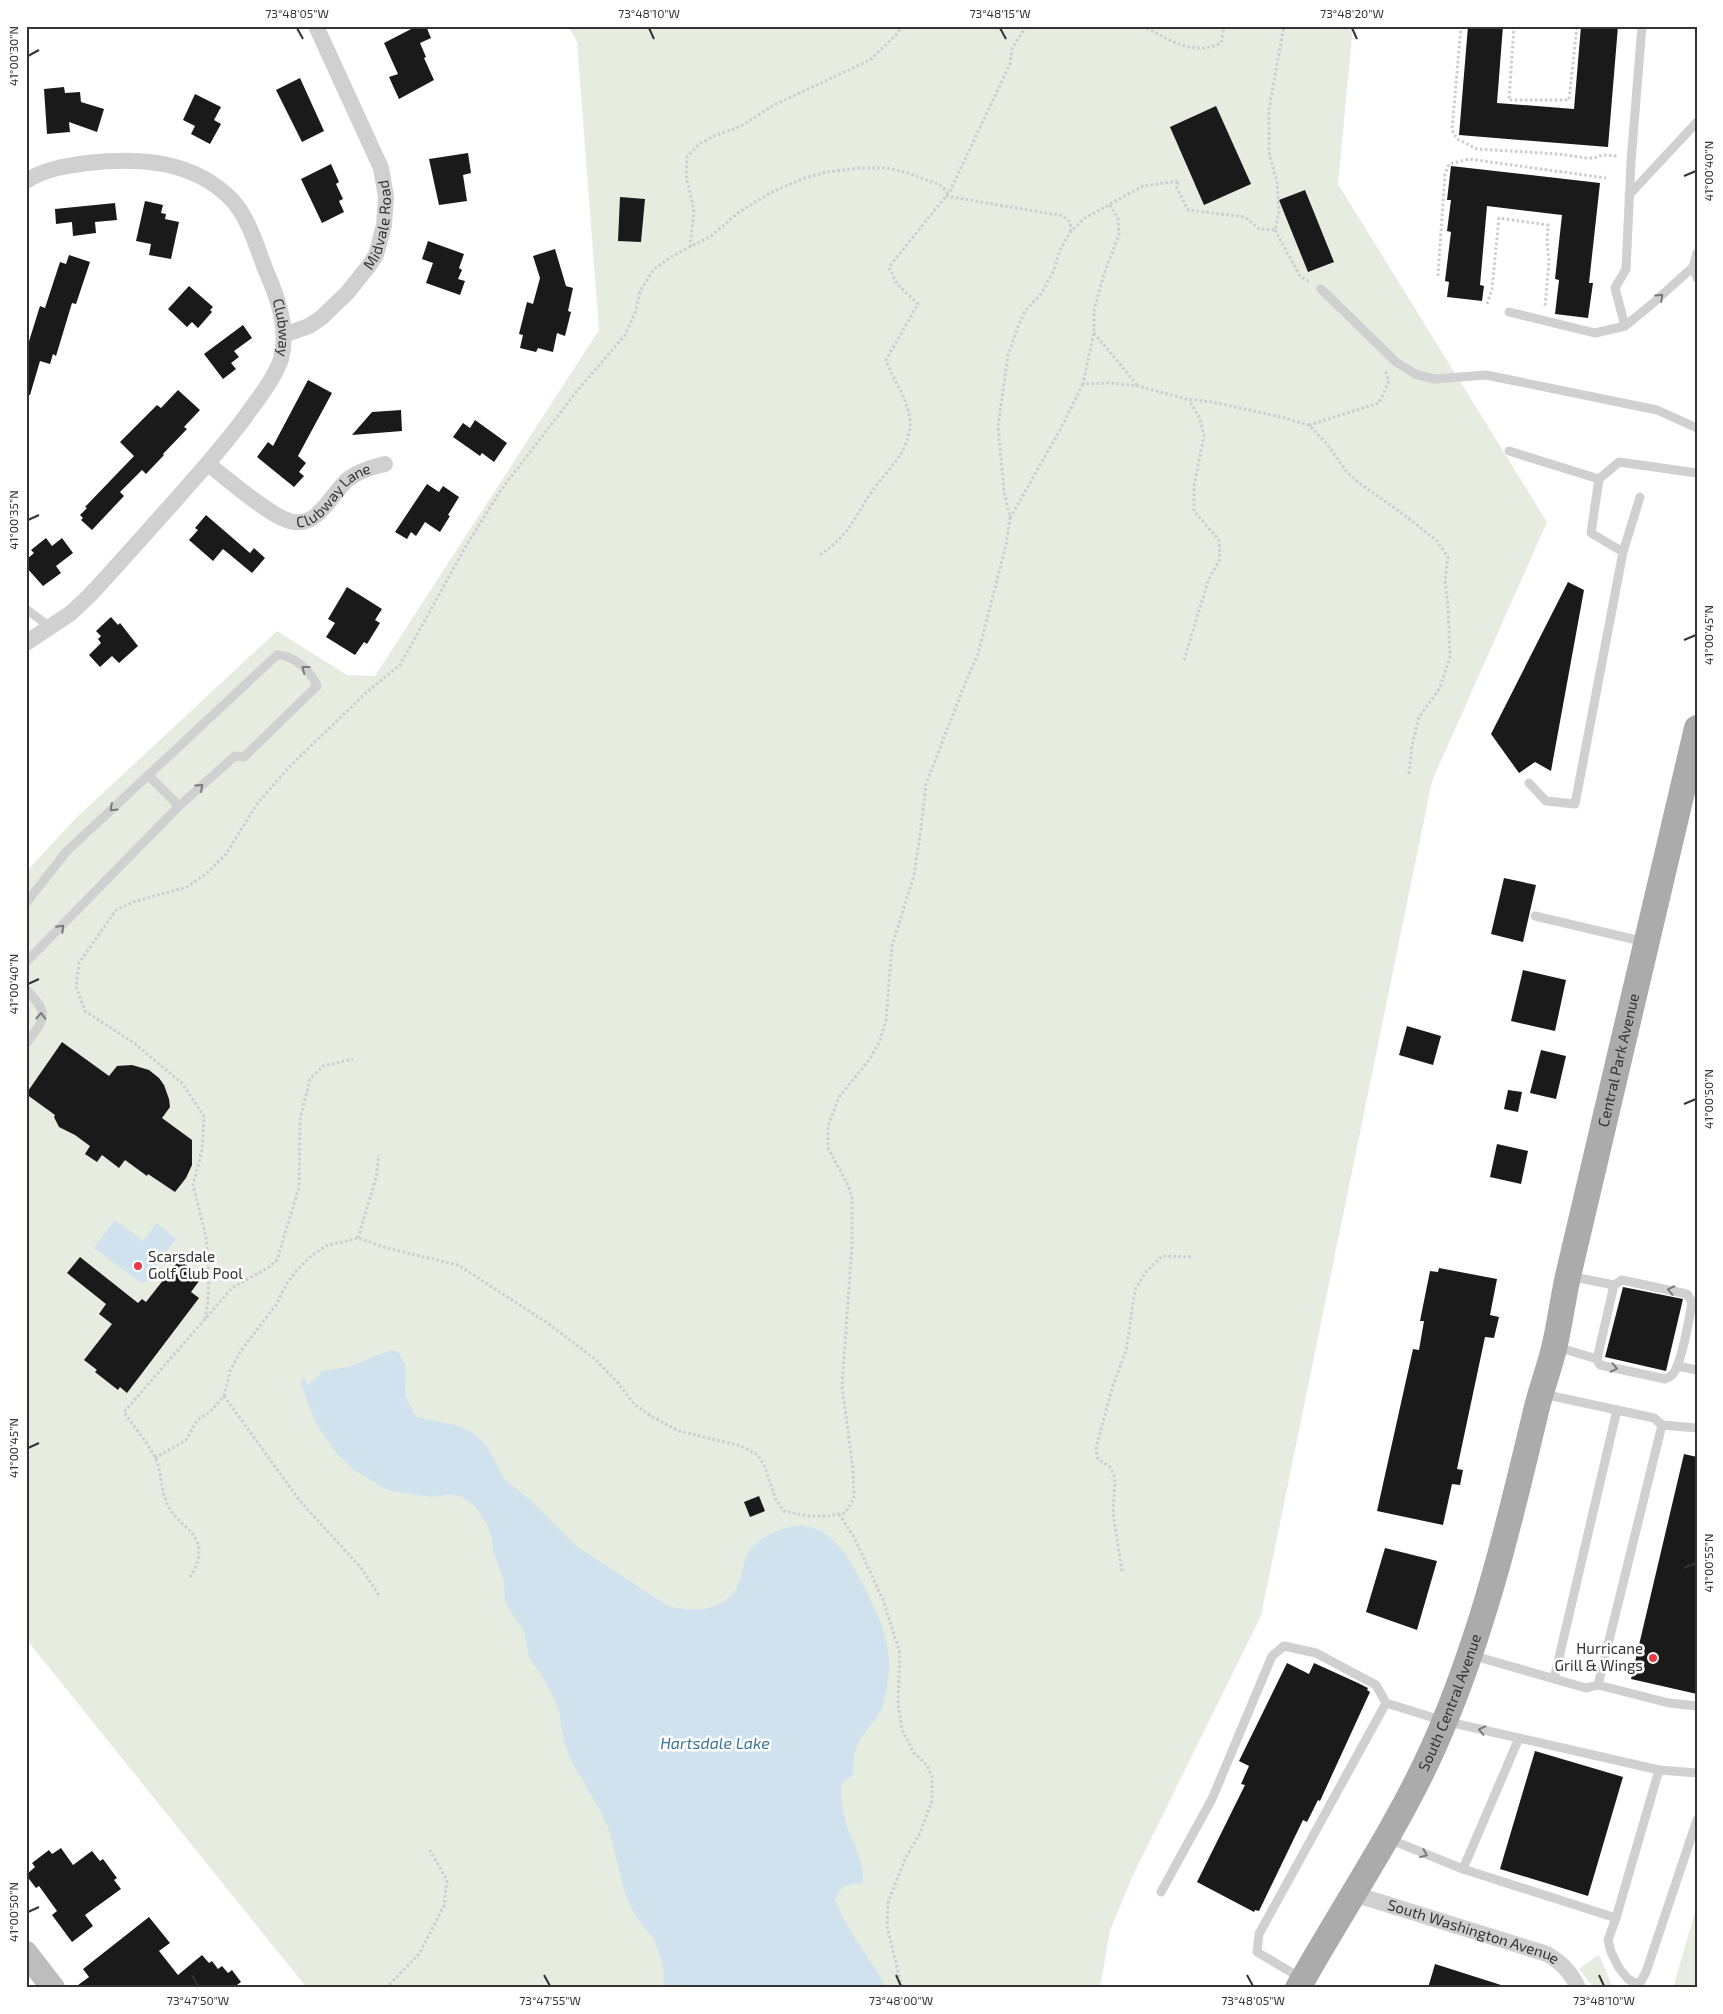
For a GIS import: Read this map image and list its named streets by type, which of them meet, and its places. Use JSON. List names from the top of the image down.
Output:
{
  "streets": {
    "main road": ["Central Park Avenue", "South Central Avenue"],
    "street": [
      "Midvale Road",
      "Clubway",
      "Clubway Lane",
      "South Washington Avenue"
    ]
  },
  "crossings": [
    ["Midvale Road", "Clubway"],
    ["Clubway", "Clubway Lane"],
    ["Central Park Avenue", "South Central Avenue"],
    ["South Central Avenue", "South Washington Avenue"]
  ],
  "water": ["Hartsdale Lake"],
  "places": ["Scarsdale Golf Club Pool", "Hurricane Grill & Wings"],
  "coordinates": [
    "73°48'05\"W",
    "73°48'10\"W",
    "73°48'15\"W",
    "73°48'20\"W",
    "41°00'30\"N",
    "41°00'40\"N",
    "41°00'35\"N",
    "41°00'45\"N",
    "41°00'50\"N",
    "41°00'55\"N",
    "73°47'50\"W",
    "73°47'55\"W",
    "73°48'00\"W"
  ]
}
